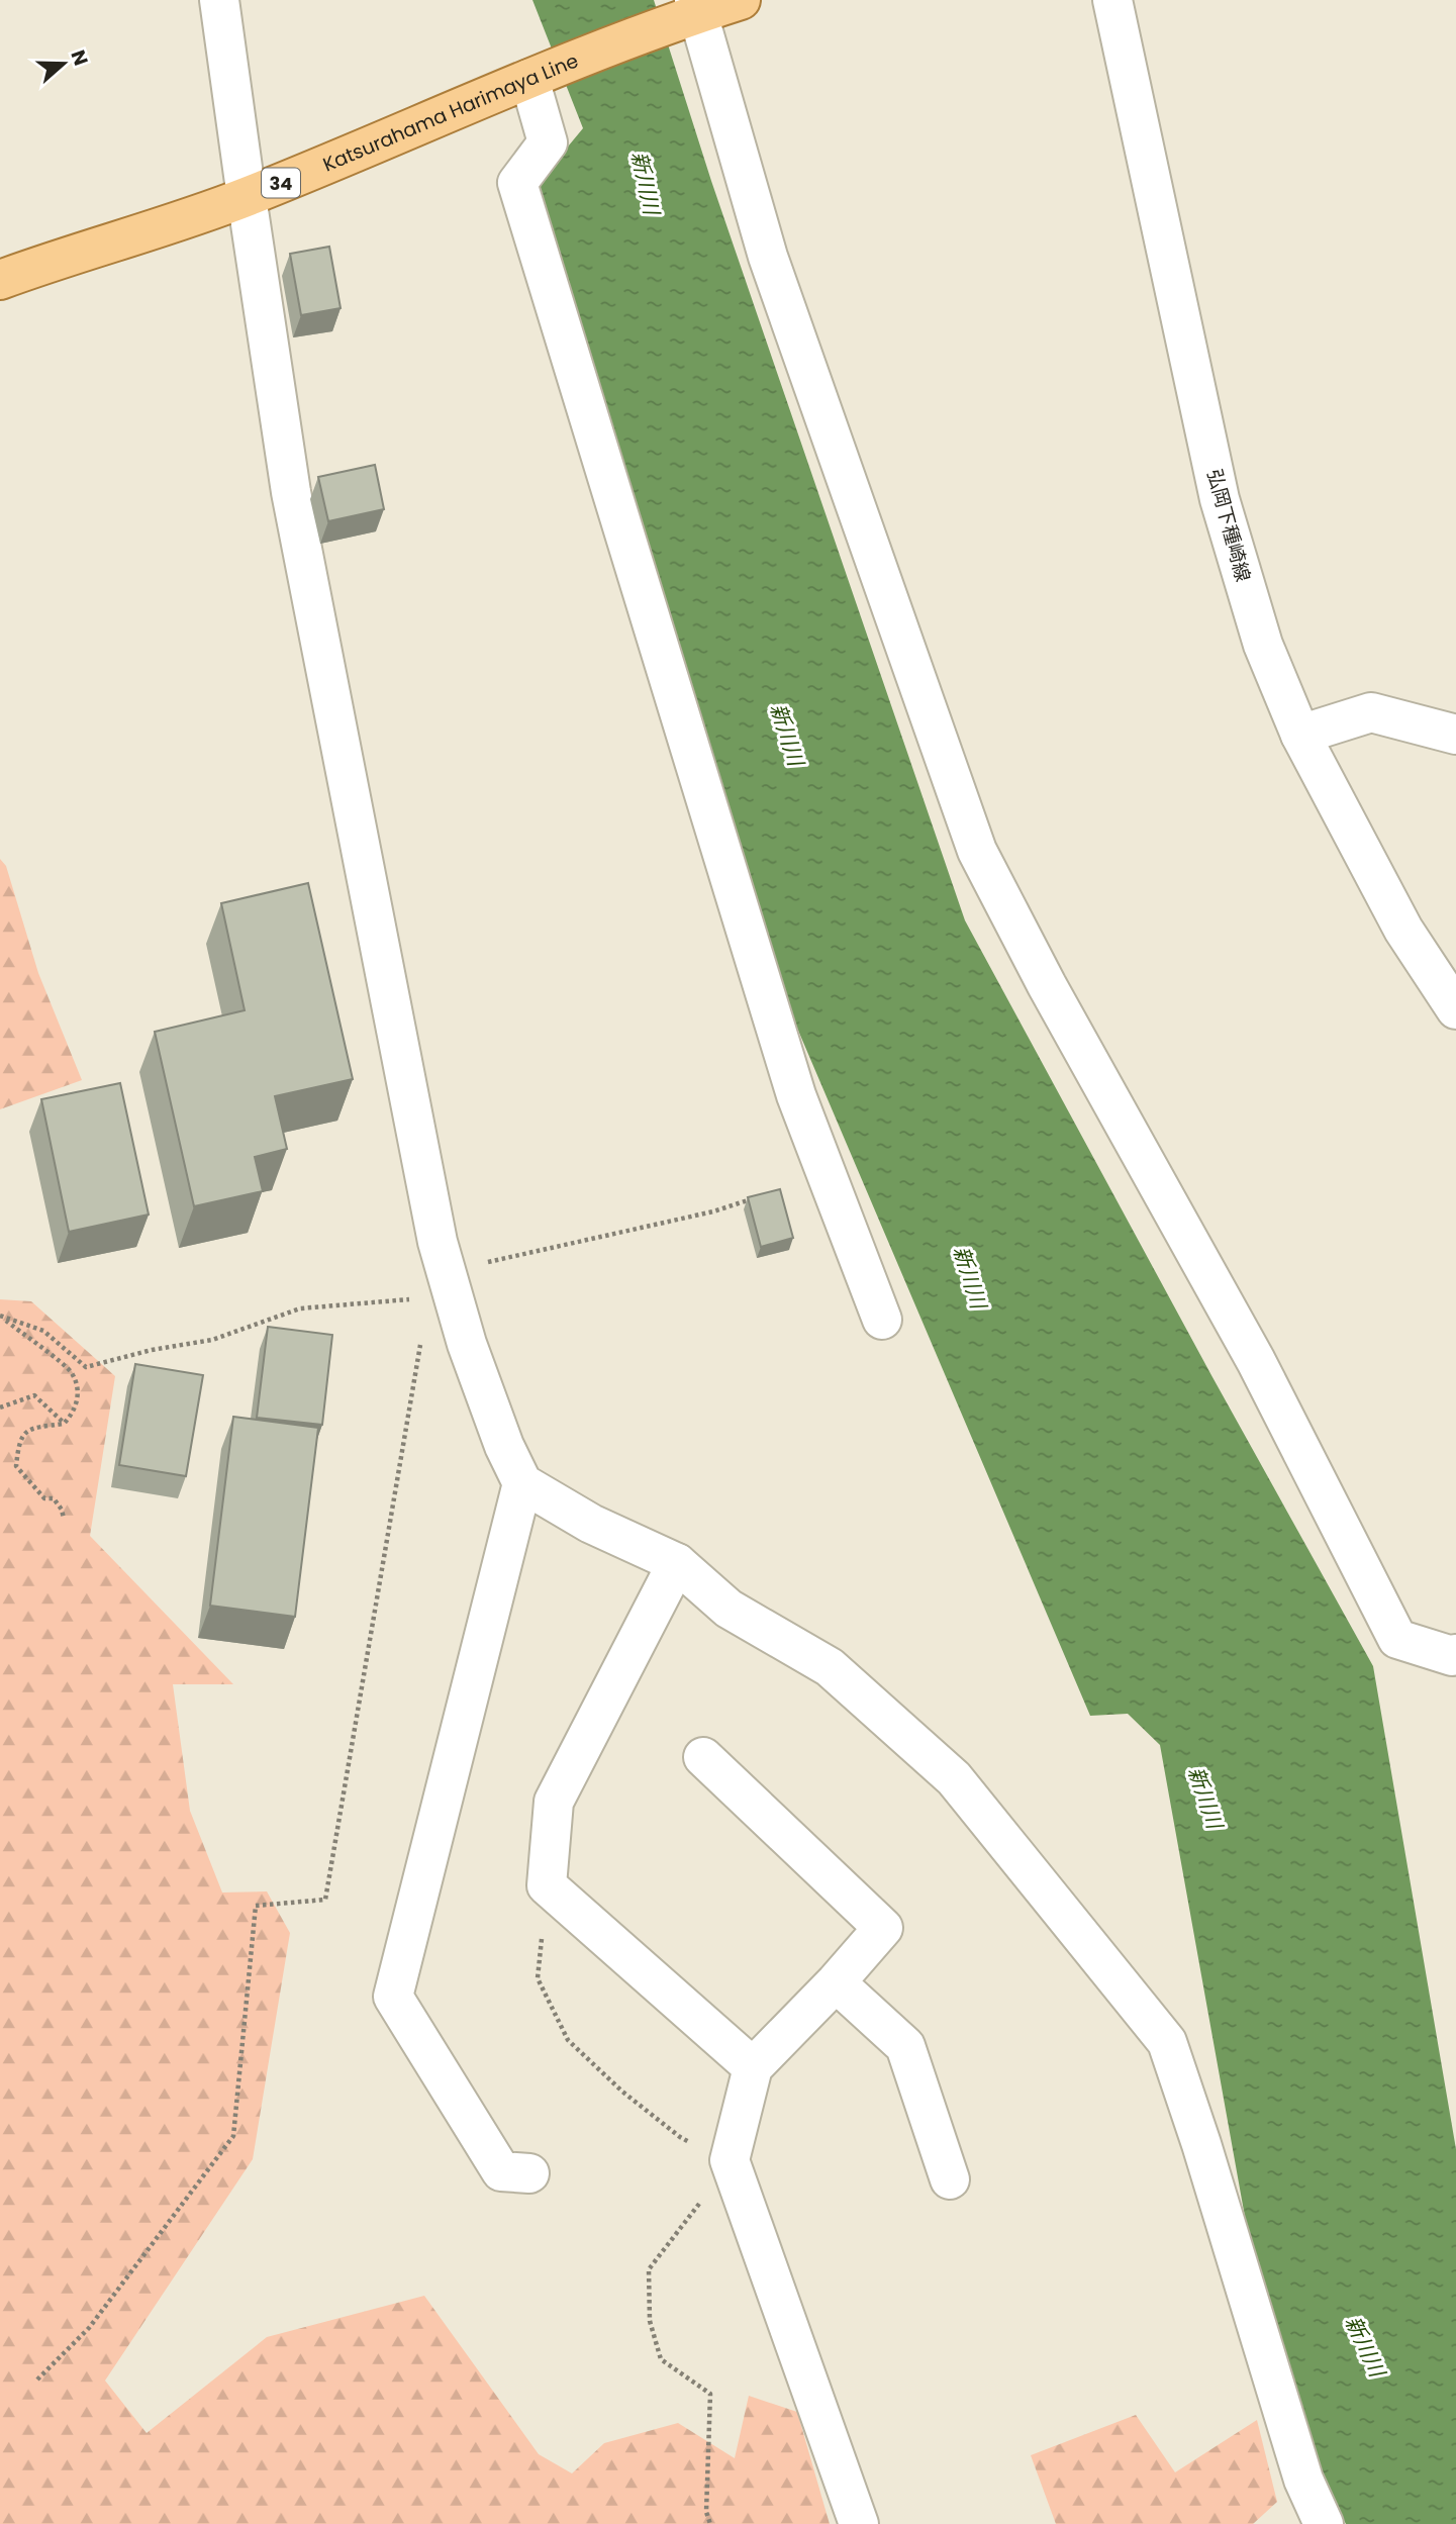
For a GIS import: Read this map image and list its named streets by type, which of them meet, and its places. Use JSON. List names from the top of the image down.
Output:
{
  "streets": {
    "main road": ["Katsurahama Harimaya Line", "34"],
    "street": ["弘岡下種崎線"]
  },
  "water": ["新川川"],
  "north": "right"
}
